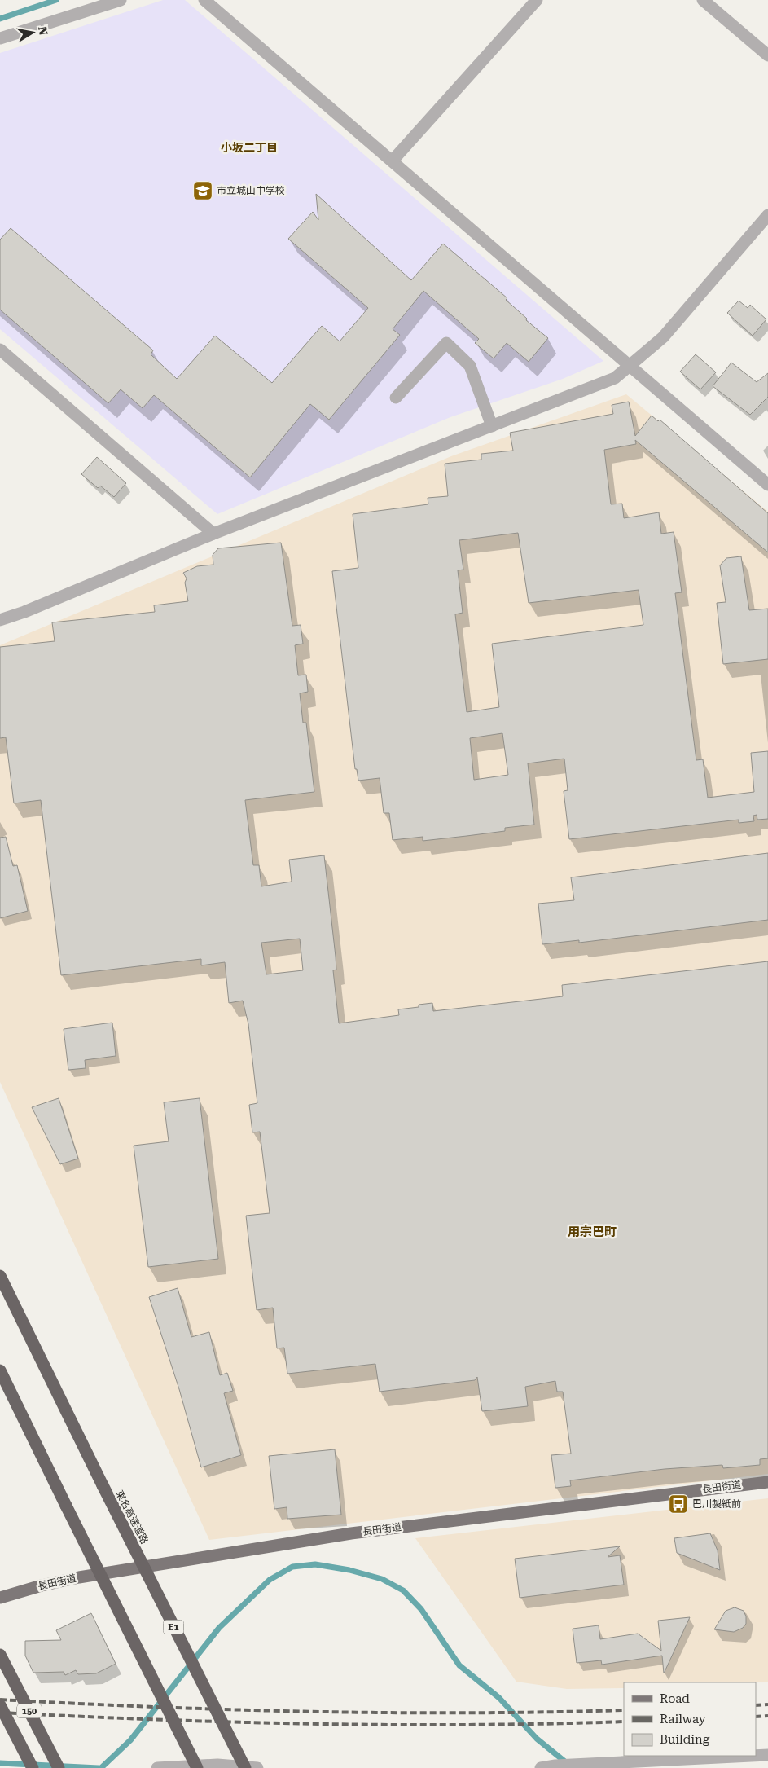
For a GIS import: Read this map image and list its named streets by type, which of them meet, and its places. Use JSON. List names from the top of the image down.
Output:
{
  "streets": {
    "highway": ["東名高速道路", "E1", "150"],
    "main road": ["長田街道"]
  },
  "districts": ["小坂二丁目", "用宗巴町"],
  "places": {
    "school or university": ["市立城山中学校"],
    "bus stop": ["巴川製紙前"]
  },
  "legend": ["Road", "Railway", "Building"],
  "north": "right"
}
